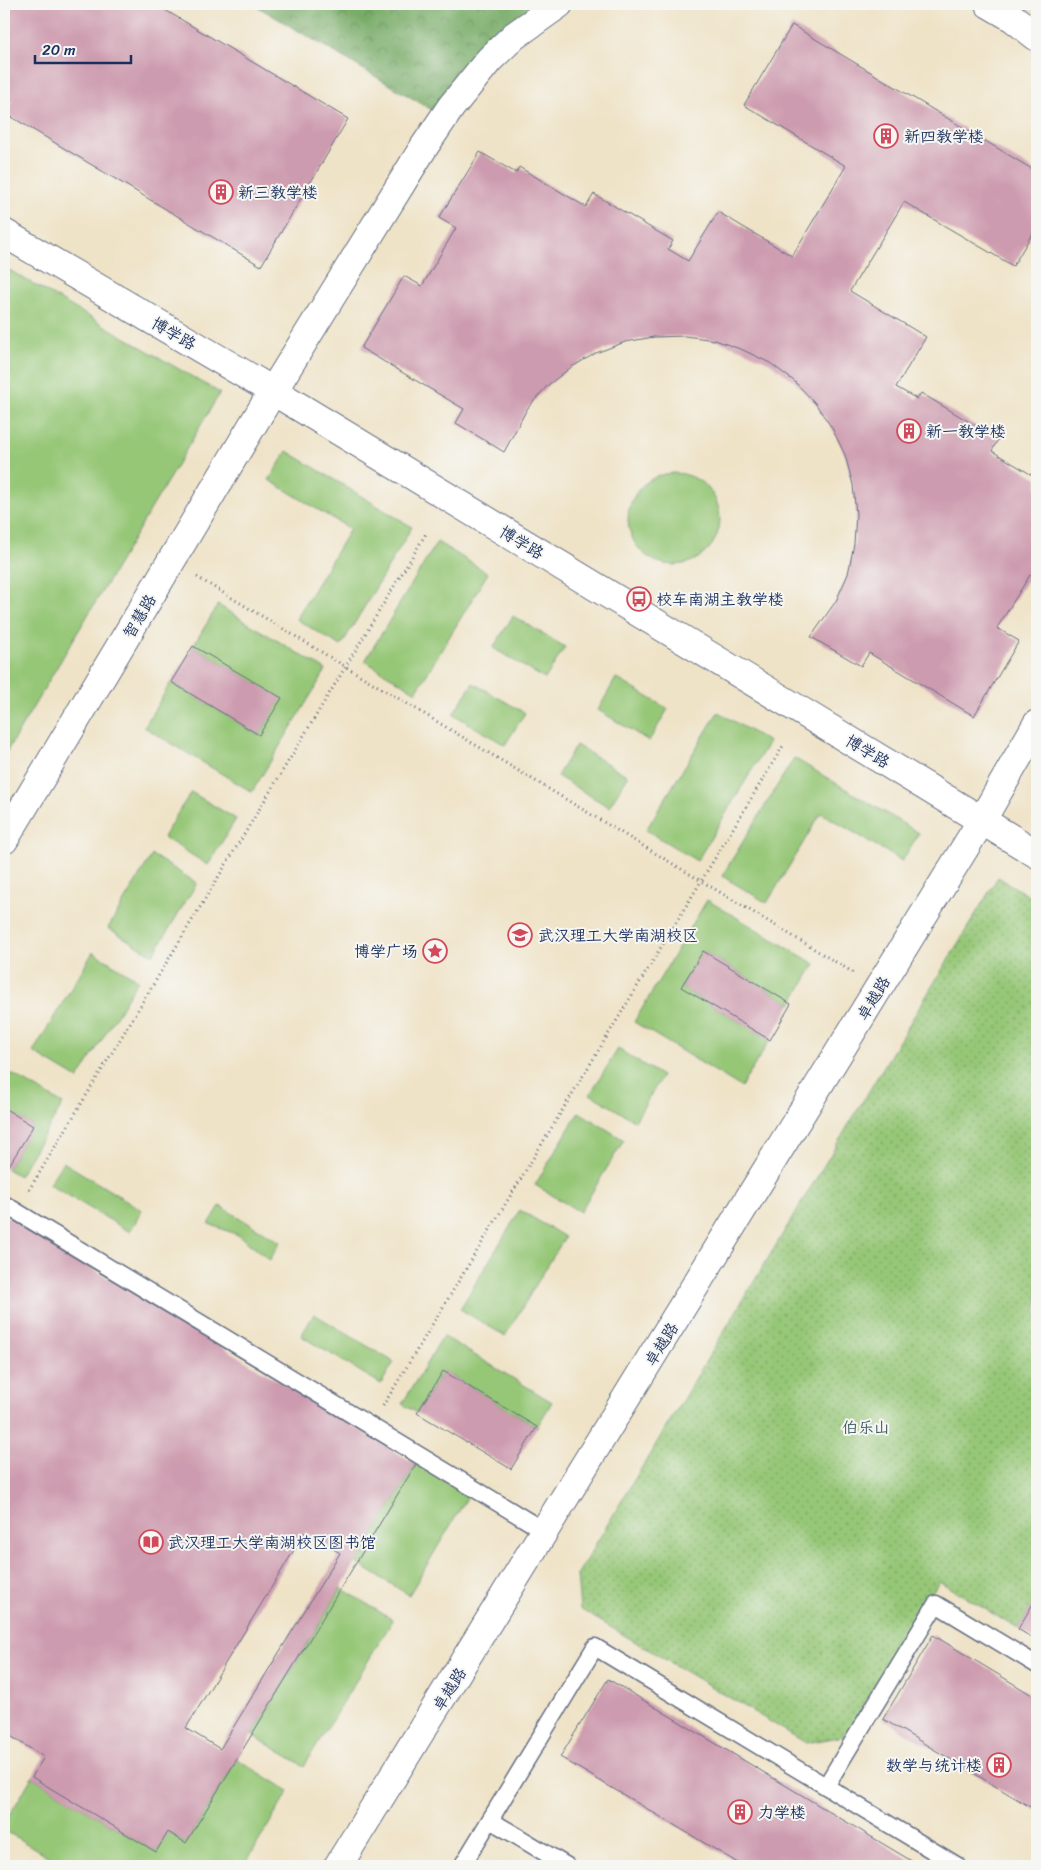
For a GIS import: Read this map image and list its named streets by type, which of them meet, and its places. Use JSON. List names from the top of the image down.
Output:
{
  "streets": {
    "street": ["博学路", "智慧路", "卓越路"]
  },
  "crossings": [
    ["博学路", "智慧路"],
    ["博学路", "卓越路"]
  ],
  "parks": ["伯乐山"],
  "places": {
    "building": [
      "新四教学楼",
      "新三教学楼",
      "新一教学楼",
      "数学与统计楼",
      "力学楼"
    ],
    "bus stop": ["校车南湖主教学楼"],
    "school or university": ["武汉理工大学南湖校区"],
    "place": ["博学广场"],
    "library": ["武汉理工大学南湖校区图书馆"]
  },
  "scale_bar": "20 m"
}
